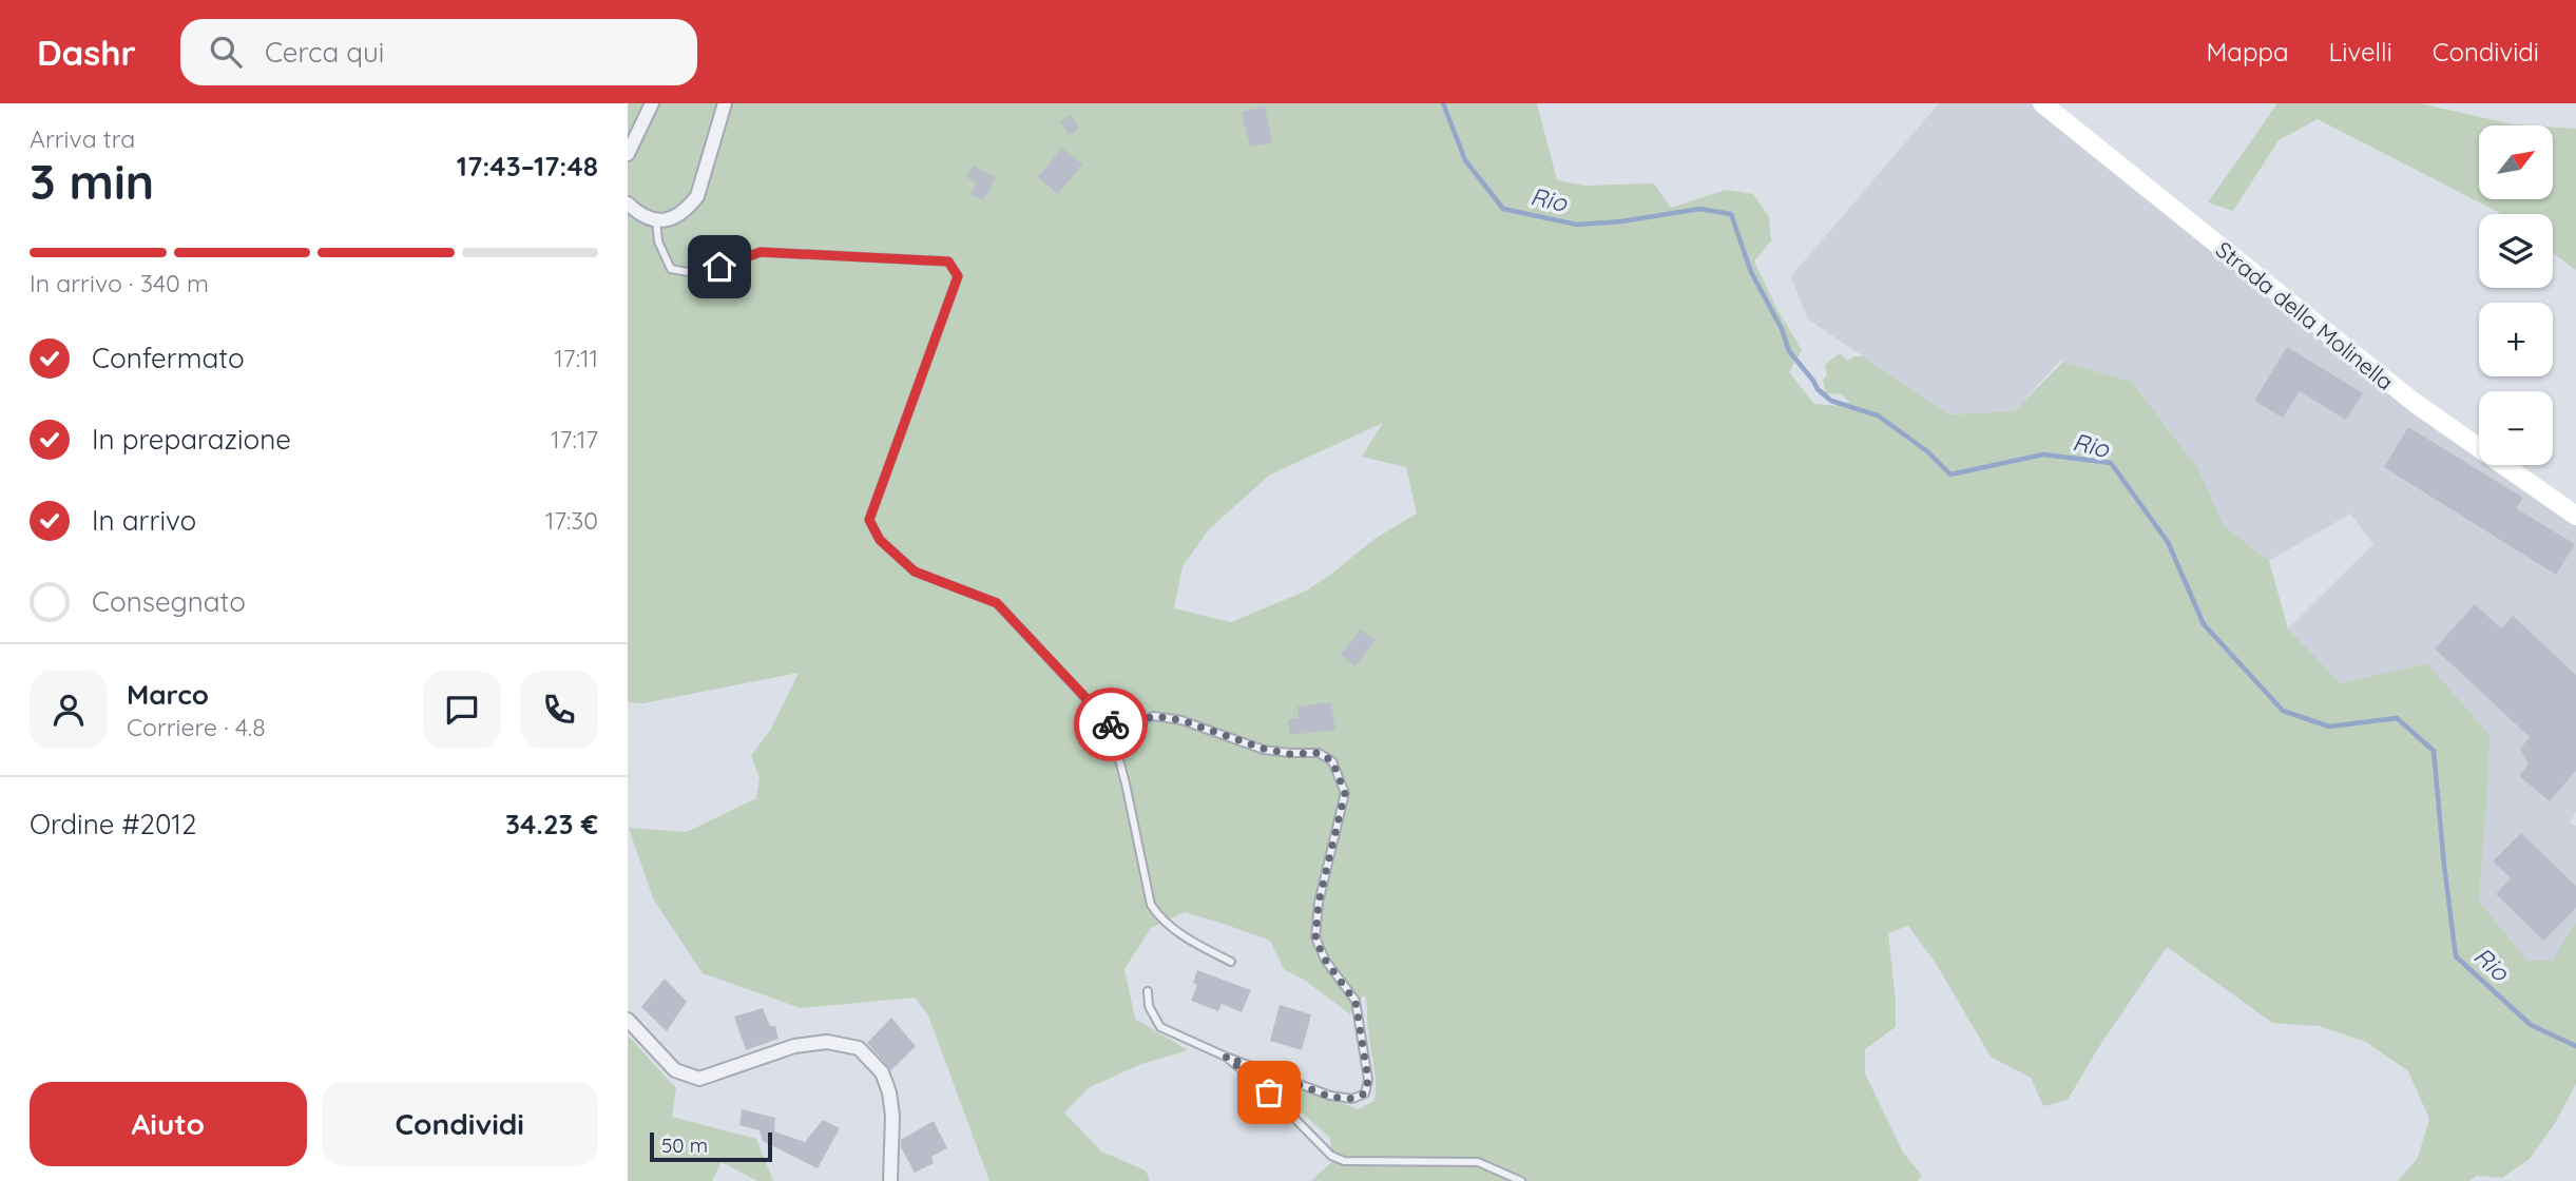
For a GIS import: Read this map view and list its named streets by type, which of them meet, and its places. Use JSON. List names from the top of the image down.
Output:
{
  "streets": {
    "main road": ["Strada della Molinella"]
  },
  "water": ["Rio"],
  "scale_bar": "50 m",
  "north": "top right",
  "page": {
    "header": "Dashr",
    "search": "Cerca qui",
    "nav": ["Mappa", "Livelli", "Condividi"],
    "heading": ["3 min", "Arriva tra", "17:43–17:48"],
    "panel": [
      "Marco",
      "Corriere · 4.8",
      "Ordine #2012",
      "34.23 €"
    ],
    "map_buttons": ["+", "−"],
    "bar": "In arrivo · 340 m",
    "list": [
      ["Confermato", "17:11"],
      ["In preparazione", "17:17"],
      ["In arrivo", "17:30"],
      "Consegnato"
    ],
    "buttons": ["Aiuto", "Condividi"],
    "scale": "50 m"
  }
}
